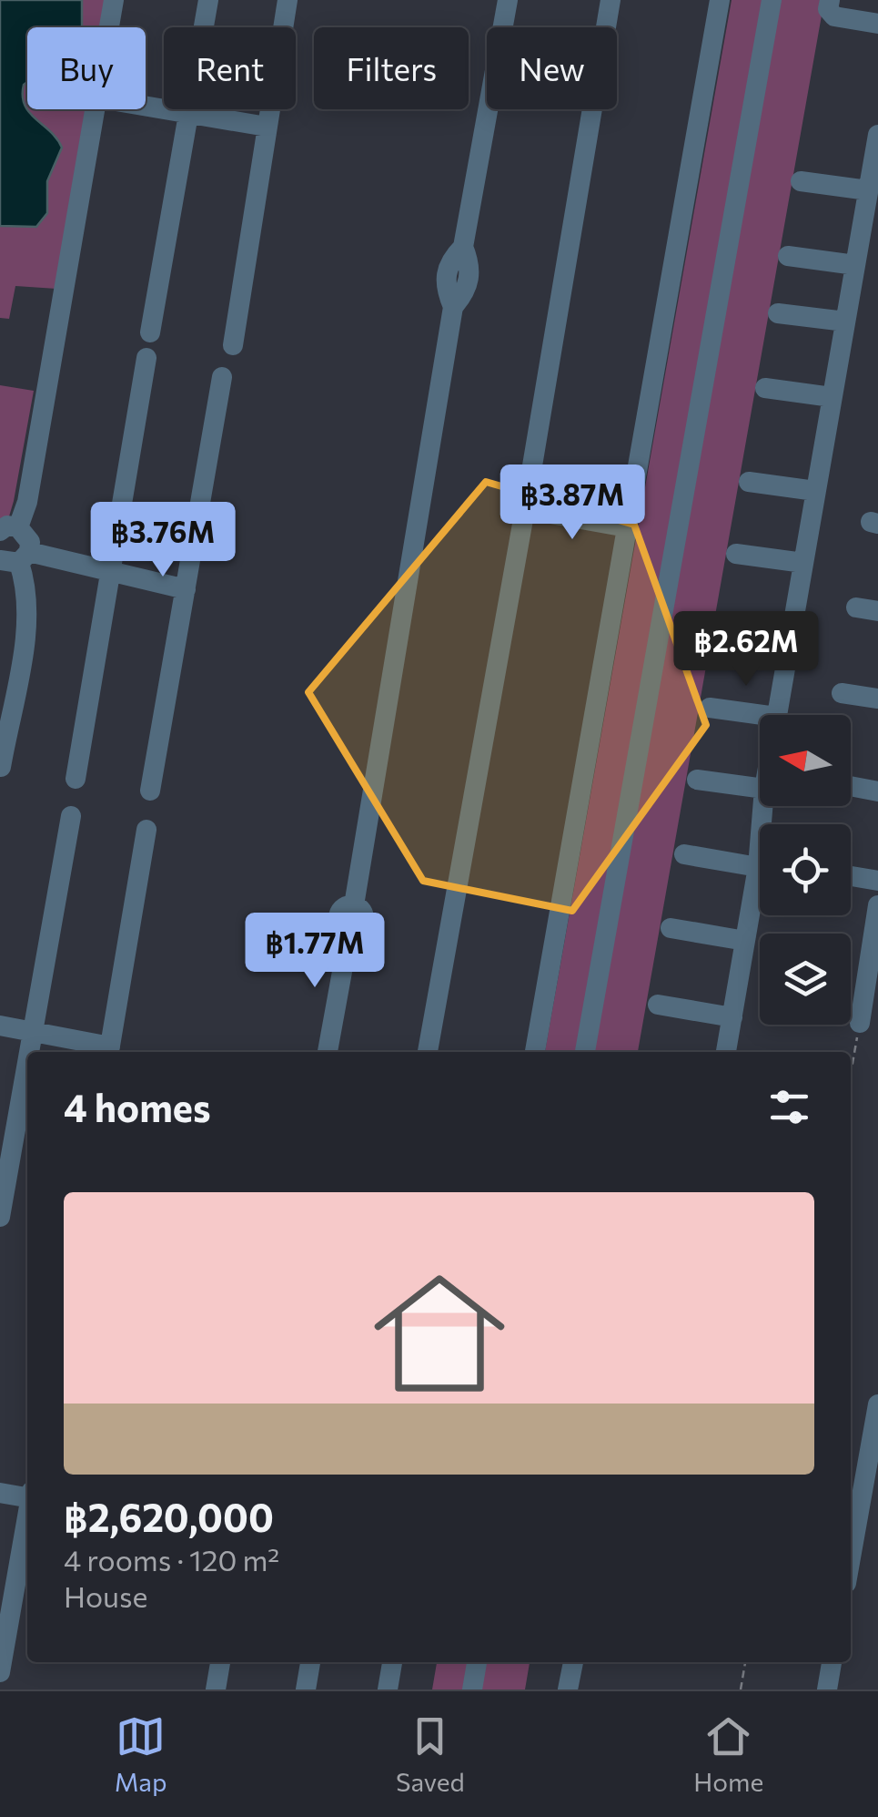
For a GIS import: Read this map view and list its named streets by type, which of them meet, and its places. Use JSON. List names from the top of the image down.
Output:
{
  "north": "left",
  "page": {
    "chip": [
      "Buy",
      "Rent",
      "Filters",
      "New"
    ],
    "price": [
      "฿3.87M",
      "฿3.76M",
      "฿2.62M",
      "฿1.77M"
    ],
    "heading": "4 homes",
    "list": [
      {
        "name": "฿2,620,000",
        "note": "4 rooms · 120 m² · House"
      }
    ],
    "tabs": ["Map", "Saved", "Home"]
  }
}
